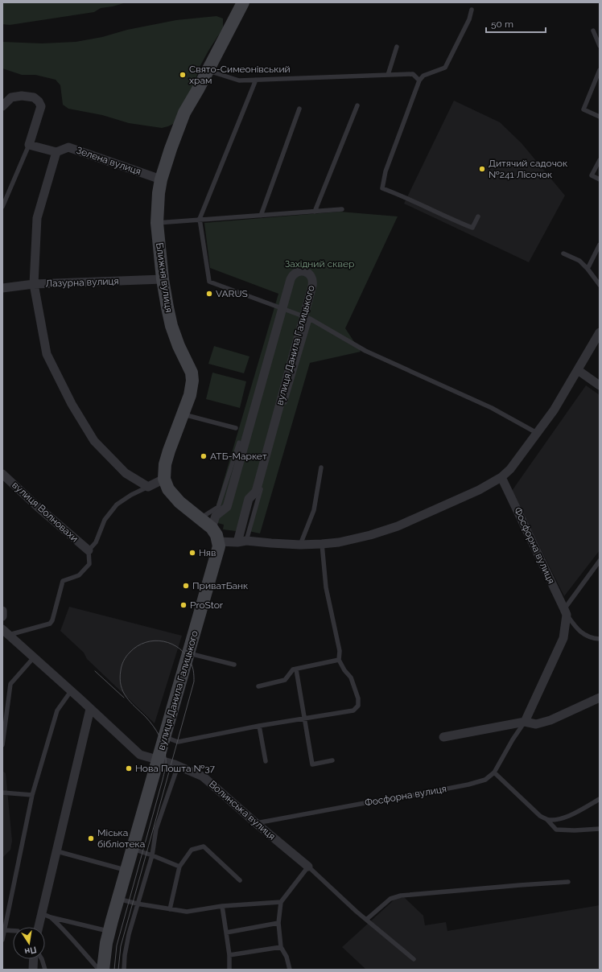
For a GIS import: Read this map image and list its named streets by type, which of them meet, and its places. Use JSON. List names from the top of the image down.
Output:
{
  "streets": {
    "street": [
      "Зелена вулиця",
      "Ближня вулиця",
      "Лазурна вулиця",
      "вулиця Данила Галицького",
      "вулиця Волновахи",
      "Фосфорна вулиця",
      "Волинська вулиця"
    ]
  },
  "crossings": [
    ["Зелена вулиця", "Ближня вулиця"],
    ["Ближня вулиця", "Лазурна вулиця"],
    ["вулиця Данила Галицького", "Волинська вулиця"],
    ["Фосфорна вулиця", "Волинська вулиця"]
  ],
  "parks": ["Західний сквер"],
  "places": [
    "Свято-Симеонівський храм",
    "Дитячий садочок №241 Лісочок",
    "VARUS",
    "АТБ-Маркет",
    "Няв",
    "ПриватБанк",
    "ProStor",
    "Нова Пошта №37",
    "Міська бібліотека"
  ],
  "scale_bar": "50 m",
  "north": "bottom"
}
